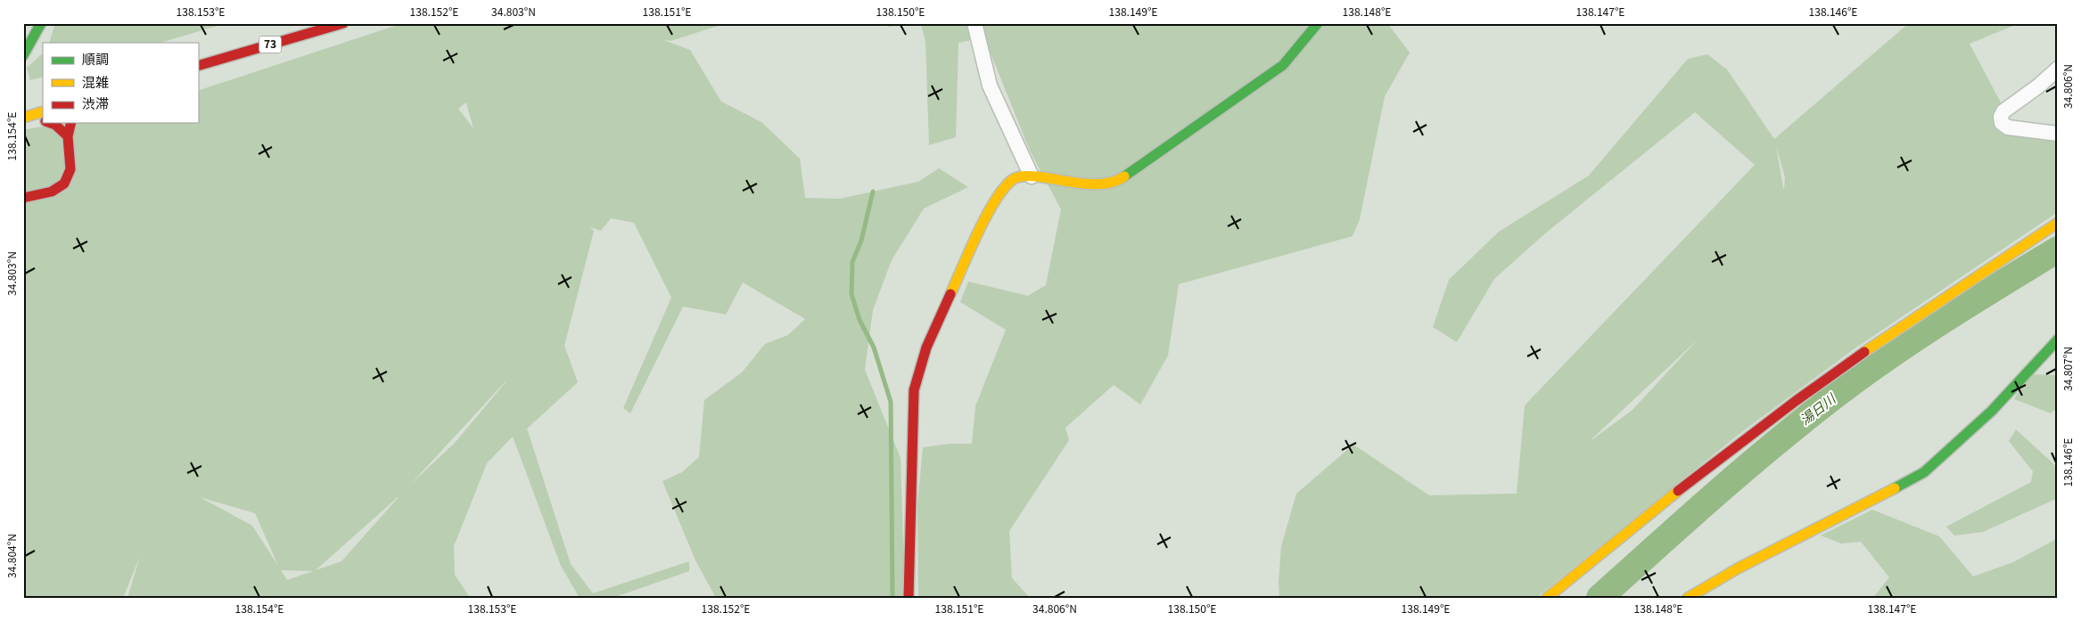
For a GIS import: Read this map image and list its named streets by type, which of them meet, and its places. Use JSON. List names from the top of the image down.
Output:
{
  "streets": {
    "street": ["73"]
  },
  "water": ["湯日川"],
  "legend": ["順調", "混雑", "渋滞"],
  "coordinates": [
    "138.153°E",
    "138.152°E",
    "34.803°N",
    "138.151°E",
    "138.150°E",
    "138.149°E",
    "138.148°E",
    "138.147°E",
    "138.146°E",
    "34.806°N",
    "138.154°E",
    "34.807°N",
    "34.804°N"
  ]
}
